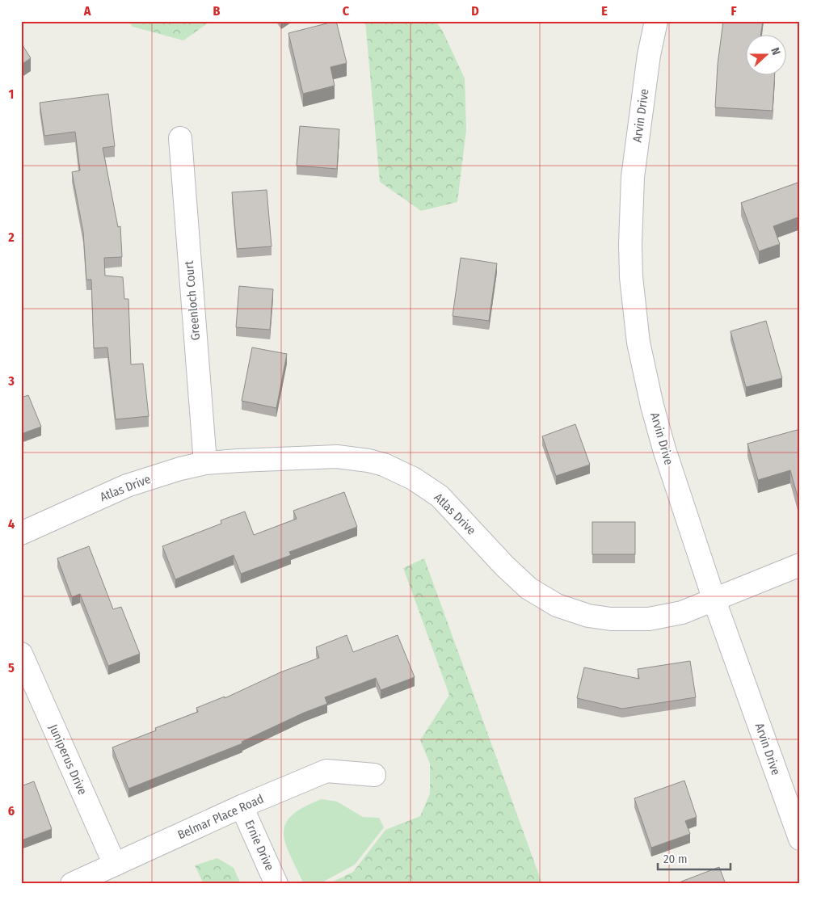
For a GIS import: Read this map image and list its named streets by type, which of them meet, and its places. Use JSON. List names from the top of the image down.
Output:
{
  "streets": {
    "street": [
      "Arvin Drive",
      "Greenloch Court",
      "Atlas Drive",
      "Juniperus Drive",
      "Belmar Place Road",
      "Ernie Drive"
    ]
  },
  "crossings": [
    ["Arvin Drive", "Atlas Drive"],
    ["Greenloch Court", "Atlas Drive"],
    ["Juniperus Drive", "Belmar Place Road"],
    ["Belmar Place Road", "Ernie Drive"]
  ],
  "scale_bar": "20 m",
  "north": "right",
  "grid": {
    "columns": [
      "A",
      "B",
      "C",
      "D",
      "E",
      "F"
    ],
    "rows": [
      "1",
      "2",
      "3",
      "4",
      "5",
      "6"
    ]
  }
}
